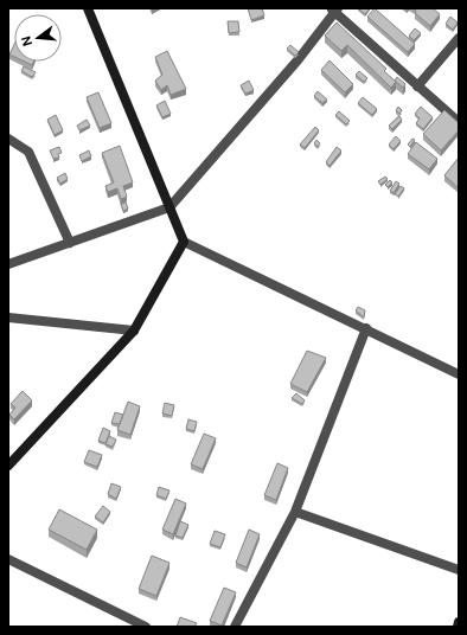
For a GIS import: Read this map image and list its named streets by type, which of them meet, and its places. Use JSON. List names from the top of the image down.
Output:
{
  "north": "left"
}
